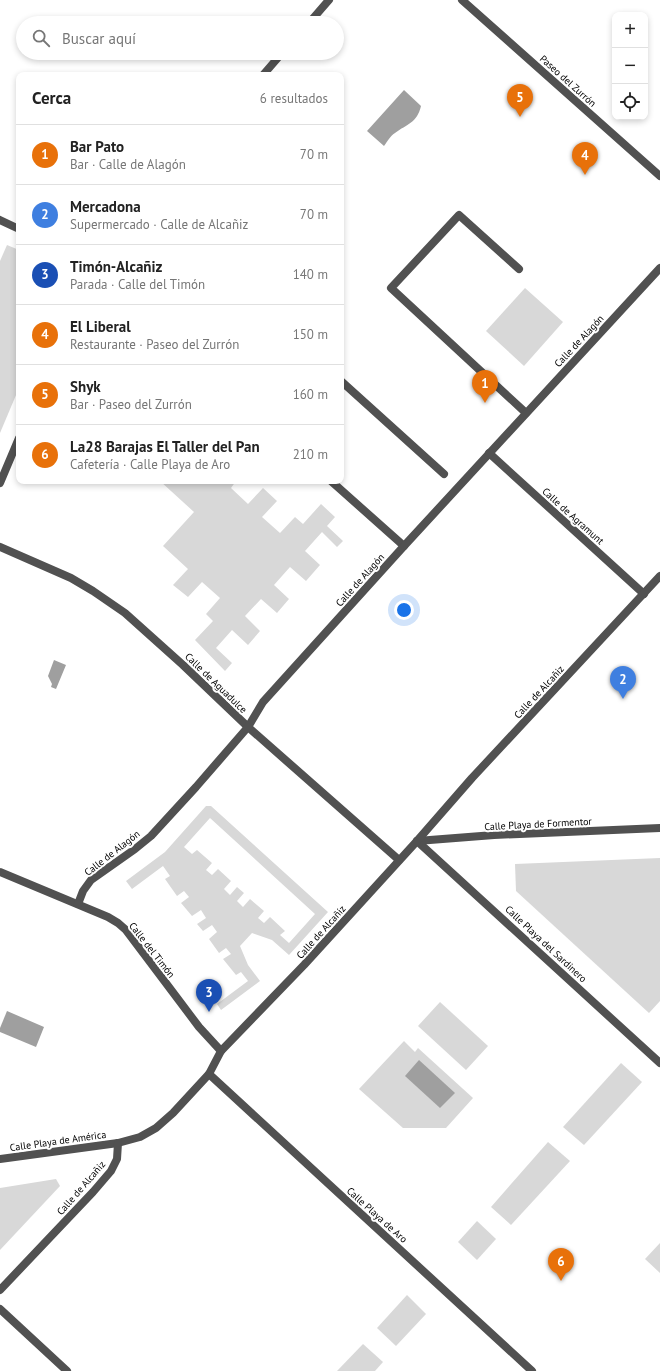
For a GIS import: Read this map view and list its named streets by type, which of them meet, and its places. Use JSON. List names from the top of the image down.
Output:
{
  "streets": {
    "street": [
      "Paseo del Zurrón",
      "Calle de Alagón",
      "Calle de Agramunt",
      "Calle de Aguadulce",
      "Calle de Alcañiz",
      "Calle Playa de Formentor",
      "Calle Playa del Sardinero",
      "Calle del Timón",
      "Calle Playa de América",
      "Calle Playa de Aro"
    ]
  },
  "crossings": [
    ["Calle de Alagón", "Calle de Agramunt"],
    ["Calle de Alagón", "Calle de Aguadulce"],
    ["Calle de Alagón", "Calle del Timón"],
    ["Calle de Agramunt", "Calle de Alcañiz"],
    ["Calle de Aguadulce", "Calle de Alcañiz"],
    ["Calle de Alcañiz", "Calle Playa de Formentor"],
    ["Calle de Alcañiz", "Calle Playa del Sardinero"],
    ["Calle de Alcañiz", "Calle del Timón"],
    ["Calle de Alcañiz", "Calle Playa de América"],
    ["Calle de Alcañiz", "Calle Playa de Aro"],
    ["Calle Playa de Formentor", "Calle Playa del Sardinero"]
  ],
  "page": {
    "map_buttons": ["+", "−"],
    "search": "Buscar aquí",
    "heading": ["Cerca", "6 resultados"],
    "pins": [
      "5",
      "4",
      "1",
      "2",
      "3",
      "6"
    ],
    "list": [
      {
        "mark": "1",
        "name": "Bar Pato",
        "note": "Bar · Calle de Alagón",
        "value": "70 m"
      },
      {
        "mark": "2",
        "name": "Mercadona",
        "note": "Supermercado · Calle de Alcañiz",
        "value": "70 m"
      },
      {
        "mark": "3",
        "name": "Timón-Alcañiz",
        "note": "Parada · Calle del Timón",
        "value": "140 m"
      },
      {
        "mark": "4",
        "name": "El Liberal",
        "note": "Restaurante · Paseo del Zurrón",
        "value": "150 m"
      },
      {
        "mark": "5",
        "name": "Shyk",
        "note": "Bar · Paseo del Zurrón",
        "value": "160 m"
      },
      {
        "mark": "6",
        "name": "La28 Barajas El Taller del Pan",
        "note": "Cafetería · Calle Playa de Aro",
        "value": "210 m"
      }
    ]
  }
}
